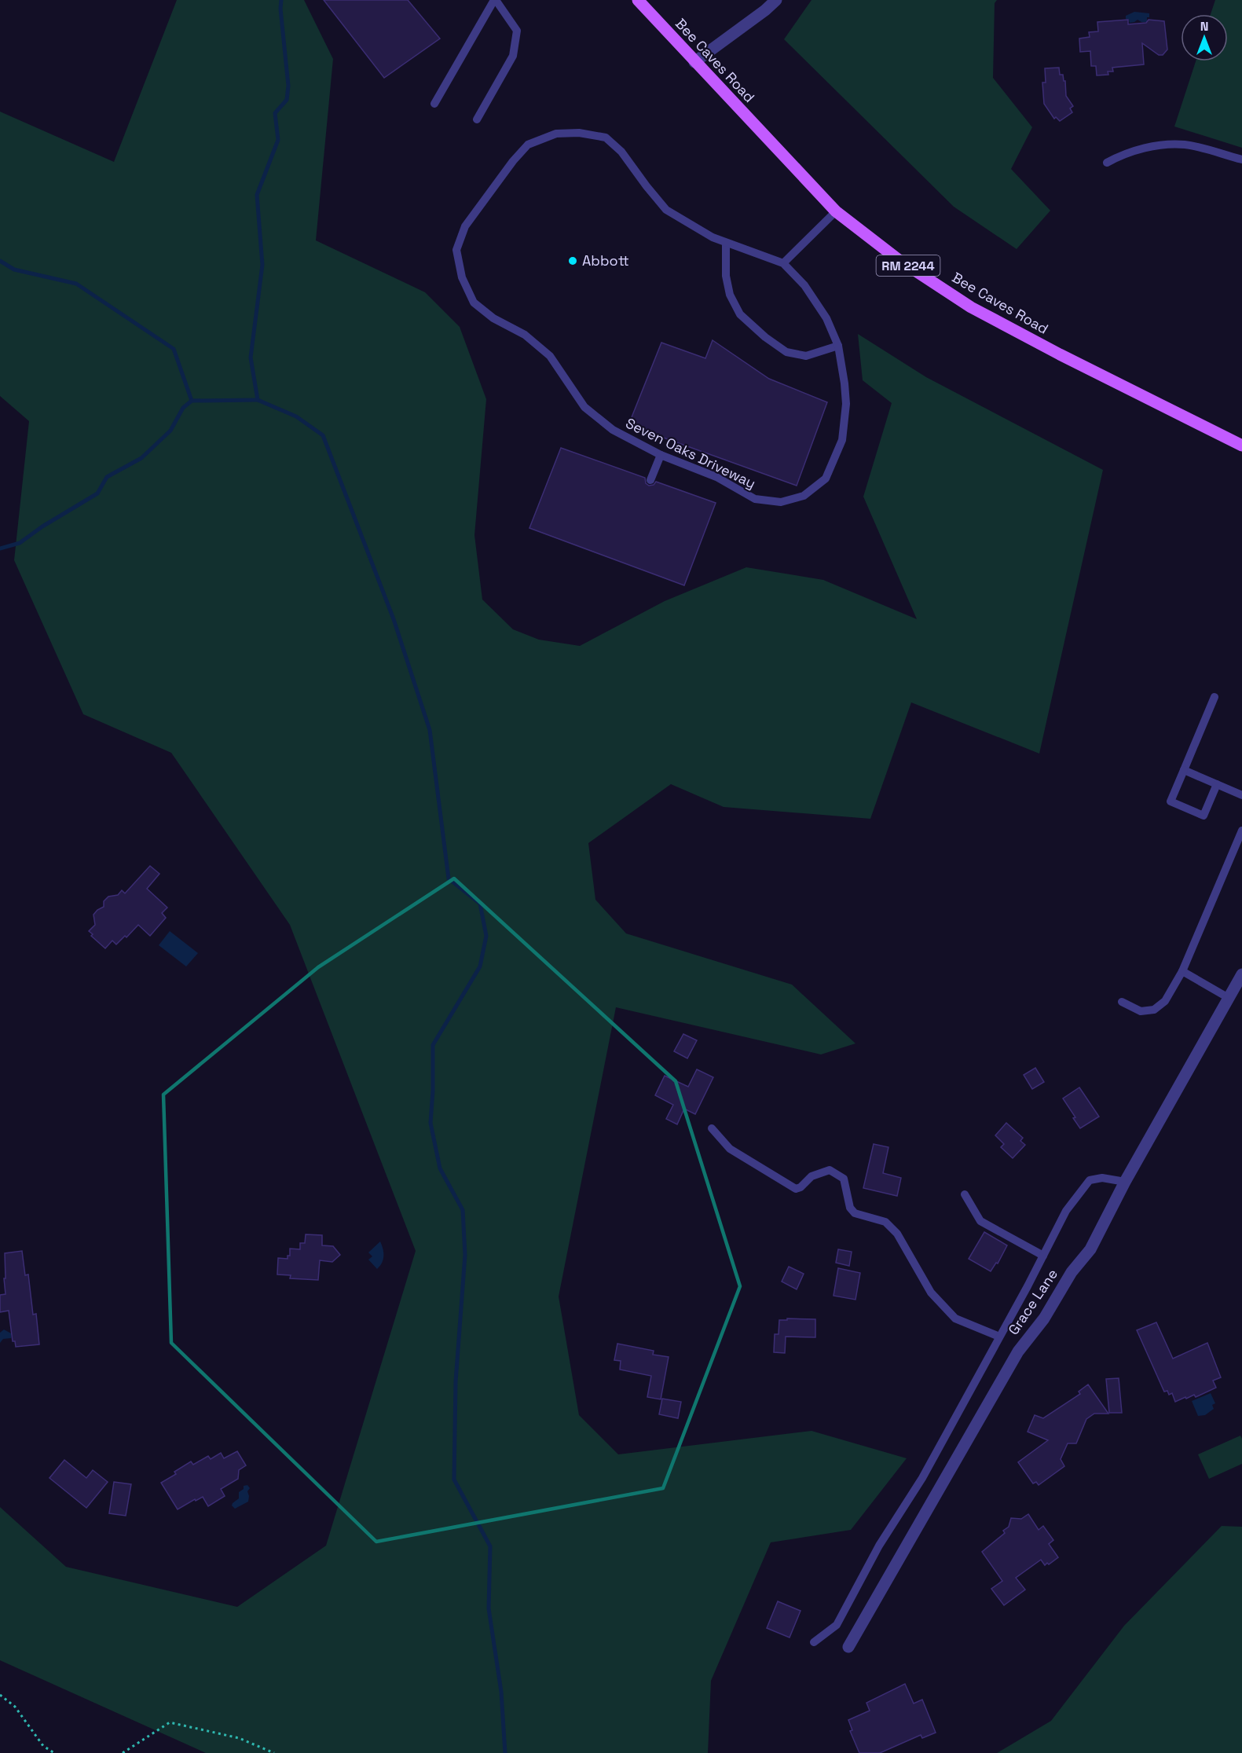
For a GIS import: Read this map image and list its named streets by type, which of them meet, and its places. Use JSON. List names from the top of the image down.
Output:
{
  "streets": {
    "main road": ["Bee Caves Road", "RM 2244"],
    "street": ["Grace Lane"],
    "lane": ["Seven Oaks Driveway"]
  },
  "places": ["Abbott"],
  "north": "top"
}
